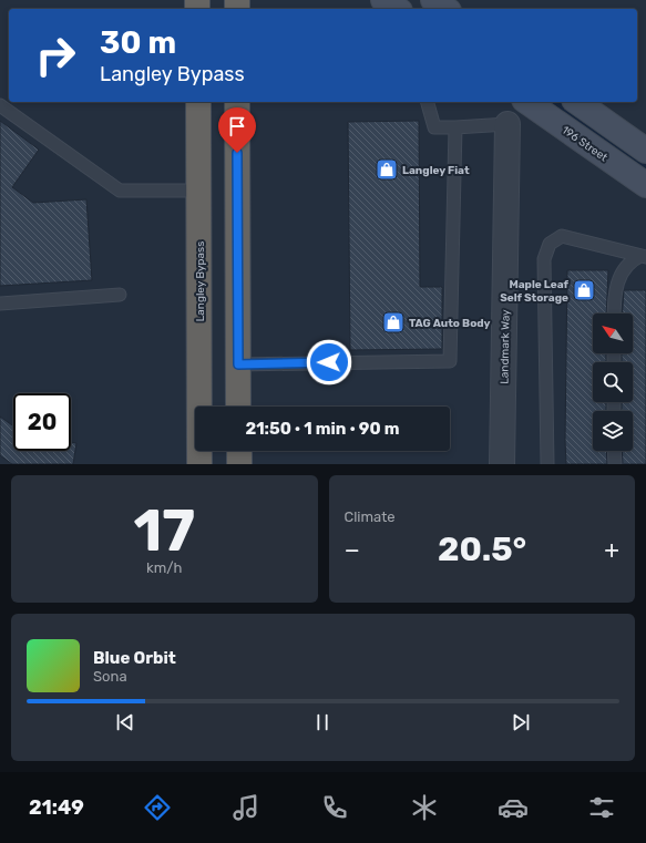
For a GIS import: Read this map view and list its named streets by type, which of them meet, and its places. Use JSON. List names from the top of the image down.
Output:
{
  "streets": {
    "highway": ["Langley Bypass"],
    "main road": ["196 Street"],
    "street": ["Landmark Way"]
  },
  "places": {
    "shop": ["Langley Fiat", "Maple Leaf Self Storage", "TAG Auto Body"]
  },
  "north": "top left",
  "page": {
    "turn": ["30 m", "Langley Bypass"],
    "limit": "20",
    "trip": "21:50 · 1 min · 90 m",
    "tile": [
      ["17", "km/h"],
      "Climate"
    ],
    "heat": ["−", "20.5°", "+"],
    "song": ["Blue Orbit", "Sona"],
    "tabs": "21:49"
  }
}
